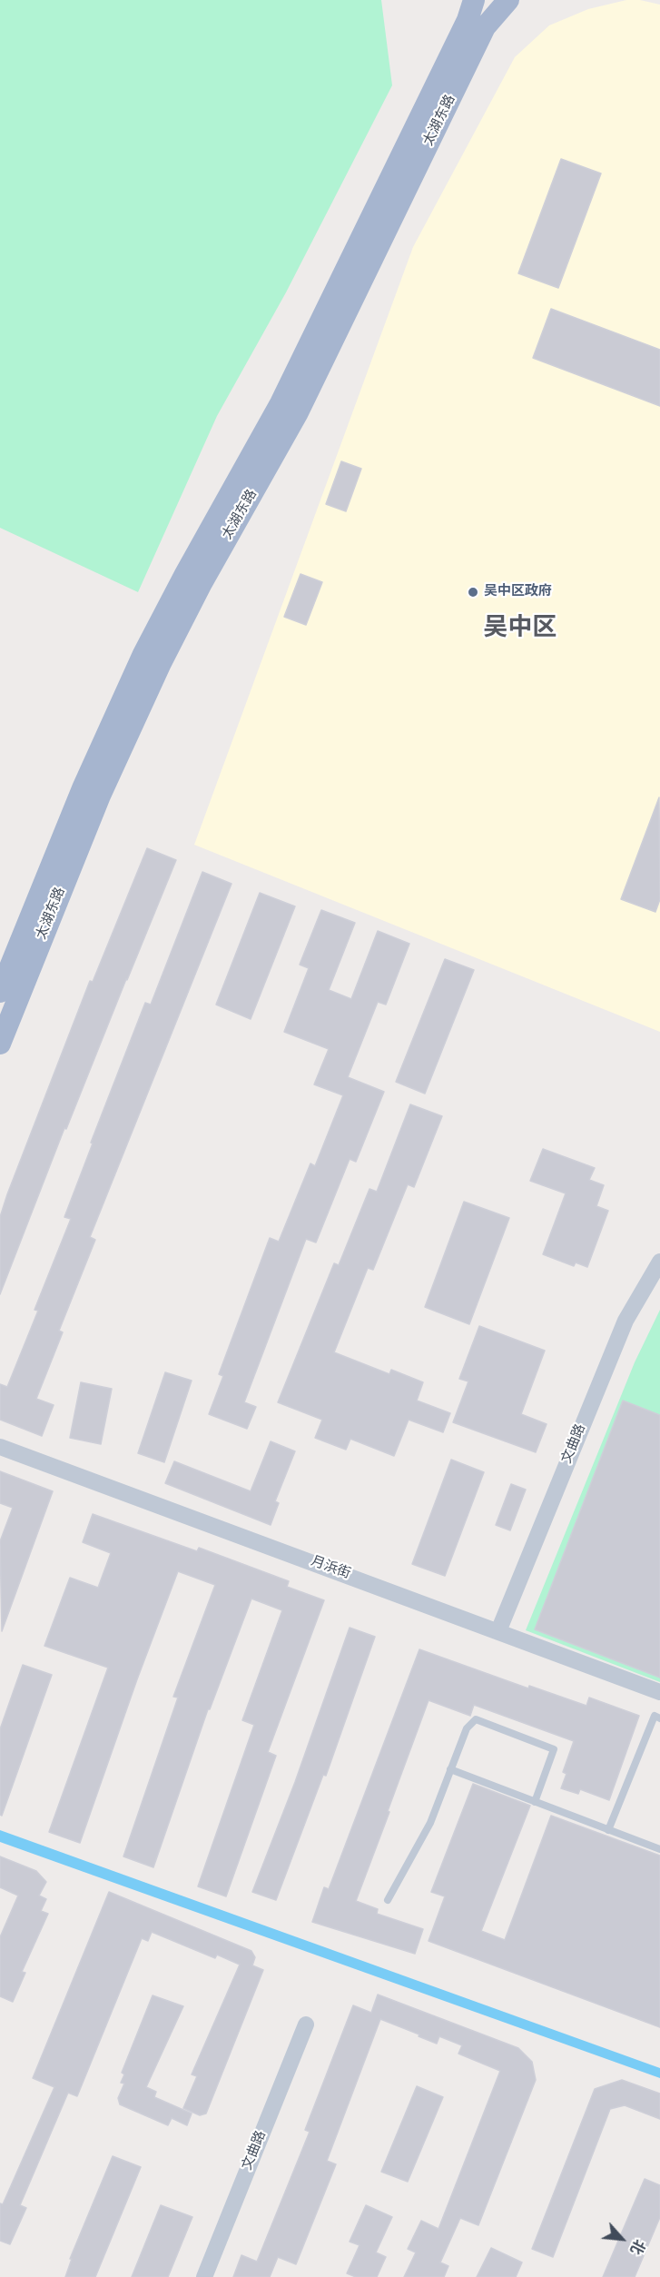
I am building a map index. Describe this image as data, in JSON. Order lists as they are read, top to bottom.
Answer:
{
  "streets": {
    "main road": ["太湖东路"],
    "street": ["文曲路", "月浜街"]
  },
  "crossings": [
    ["文曲路", "月浜街"]
  ],
  "districts": ["吴中区"],
  "places": ["吴中区政府"],
  "north": "bottom right"
}
